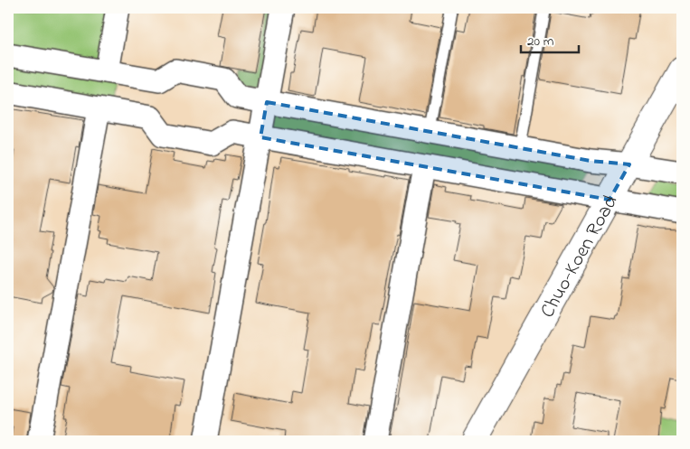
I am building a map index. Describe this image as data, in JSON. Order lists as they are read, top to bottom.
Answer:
{
  "streets": {
    "street": ["Chuo-Koen Road"]
  },
  "scale_bar": "20 m"
}
